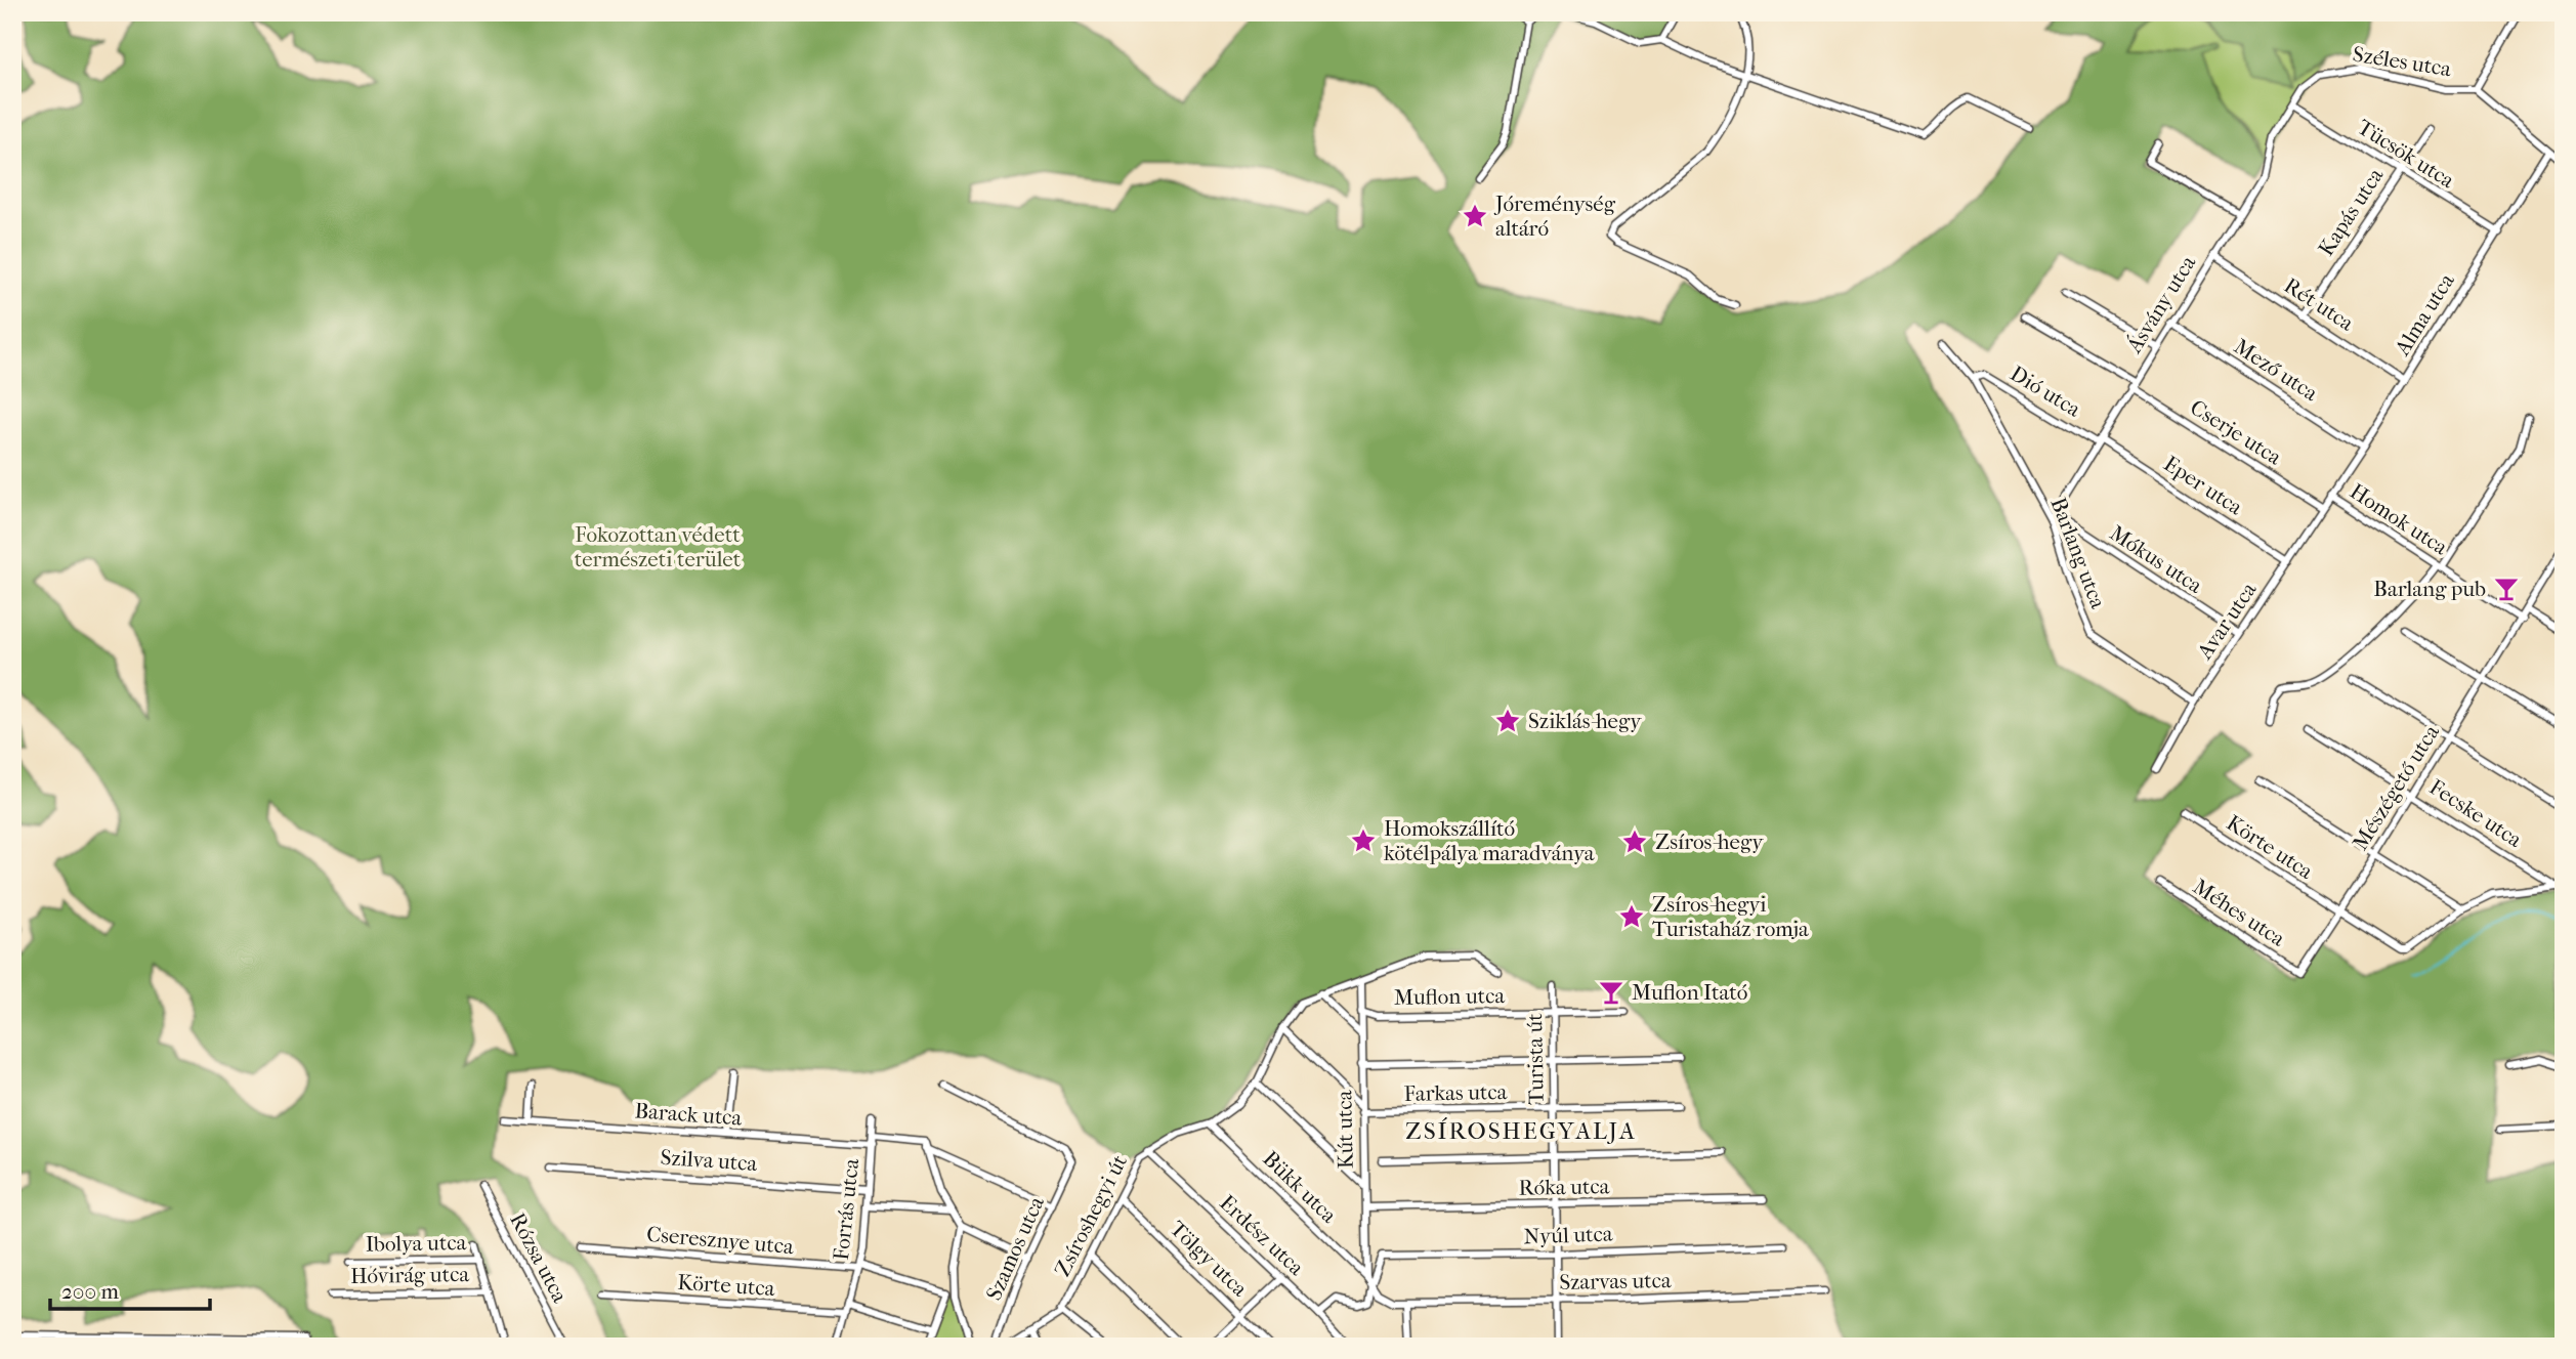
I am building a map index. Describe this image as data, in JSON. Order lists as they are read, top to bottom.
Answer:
{
  "streets": {
    "street": [
      "Széles utca",
      "Tücsök utca",
      "Kapás utca",
      "Ásvány utca",
      "Rét utca",
      "Alma utca",
      "Mező utca",
      "Dió utca",
      "Cserje utca",
      "Eper utca",
      "Homok utca",
      "Barlang utca",
      "Mókus utca",
      "Avar utca",
      "Mészégető utca",
      "Fecske utca",
      "Körte utca",
      "Méhes utca",
      "Muflon utca",
      "Turista út",
      "Farkas utca",
      "Barack utca",
      "Kút utca",
      "Szilva utca",
      "Bükk utca",
      "Róka utca",
      "Forrás utca",
      "Zsíroshegyi út",
      "Erdész utca",
      "Nyúl utca",
      "Cseresznye utca",
      "Ibolya utca",
      "Szamos utca",
      "Rózsa utca",
      "Tölgy utca",
      "Hóvirág utca",
      "Szarvas utca"
    ]
  },
  "crossings": [
    ["Széles utca", "Tücsök utca"],
    ["Széles utca", "Ásvány utca"],
    ["Tücsök utca", "Kapás utca"],
    ["Tücsök utca", "Ásvány utca"],
    ["Tücsök utca", "Alma utca"],
    ["Kapás utca", "Rét utca"],
    ["Ásvány utca", "Rét utca"],
    ["Ásvány utca", "Mező utca"],
    ["Ásvány utca", "Dió utca"],
    ["Ásvány utca", "Cserje utca"],
    ["Ásvány utca", "Eper utca"],
    ["Ásvány utca", "Barlang utca"],
    ["Ásvány utca", "Mókus utca"],
    ["Rét utca", "Alma utca"],
    ["Alma utca", "Mező utca"],
    ["Alma utca", "Homok utca"],
    ["Alma utca", "Avar utca"],
    ["Dió utca", "Eper utca"],
    ["Dió utca", "Barlang utca"],
    ["Cserje utca", "Avar utca"],
    ["Eper utca", "Avar utca"],
    ["Homok utca", "Avar utca"],
    ["Homok utca", "Mészégető utca"],
    ["Barlang utca", "Avar utca"],
    ["Mókus utca", "Avar utca"],
    ["Mészégető utca", "Fecske utca"],
    ["Mészégető utca", "Körte utca"],
    ["Mészégető utca", "Méhes utca"],
    ["Körte utca", "Forrás utca"],
    ["Muflon utca", "Turista út"],
    ["Muflon utca", "Kút utca"],
    ["Turista út", "Farkas utca"],
    ["Turista út", "Róka utca"],
    ["Turista út", "Nyúl utca"],
    ["Turista út", "Szarvas utca"],
    ["Farkas utca", "Kút utca"],
    ["Barack utca", "Forrás utca"],
    ["Barack utca", "Szamos utca"],
    ["Kút utca", "Bükk utca"],
    ["Kút utca", "Róka utca"],
    ["Kút utca", "Zsíroshegyi út"],
    ["Szilva utca", "Forrás utca"],
    ["Bükk utca", "Zsíroshegyi út"],
    ["Bükk utca", "Nyúl utca"],
    ["Forrás utca", "Cseresznye utca"],
    ["Zsíroshegyi út", "Erdész utca"],
    ["Zsíroshegyi út", "Tölgy utca"]
  ],
  "districts": ["ZSÍROSHEGYALJA"],
  "parks": ["Fokozottan védett természeti terület"],
  "places": {
    "place": [
      "Jóreménység altáró",
      "Sziklás-hegy",
      "Homokszállító kötélpálya maradványa",
      "Zsíros-hegy",
      "Zsíros-hegyi Turistaház romja"
    ],
    "bar": ["Barlang pub", "Muflon Itató"]
  },
  "scale_bar": "200 m"
}
